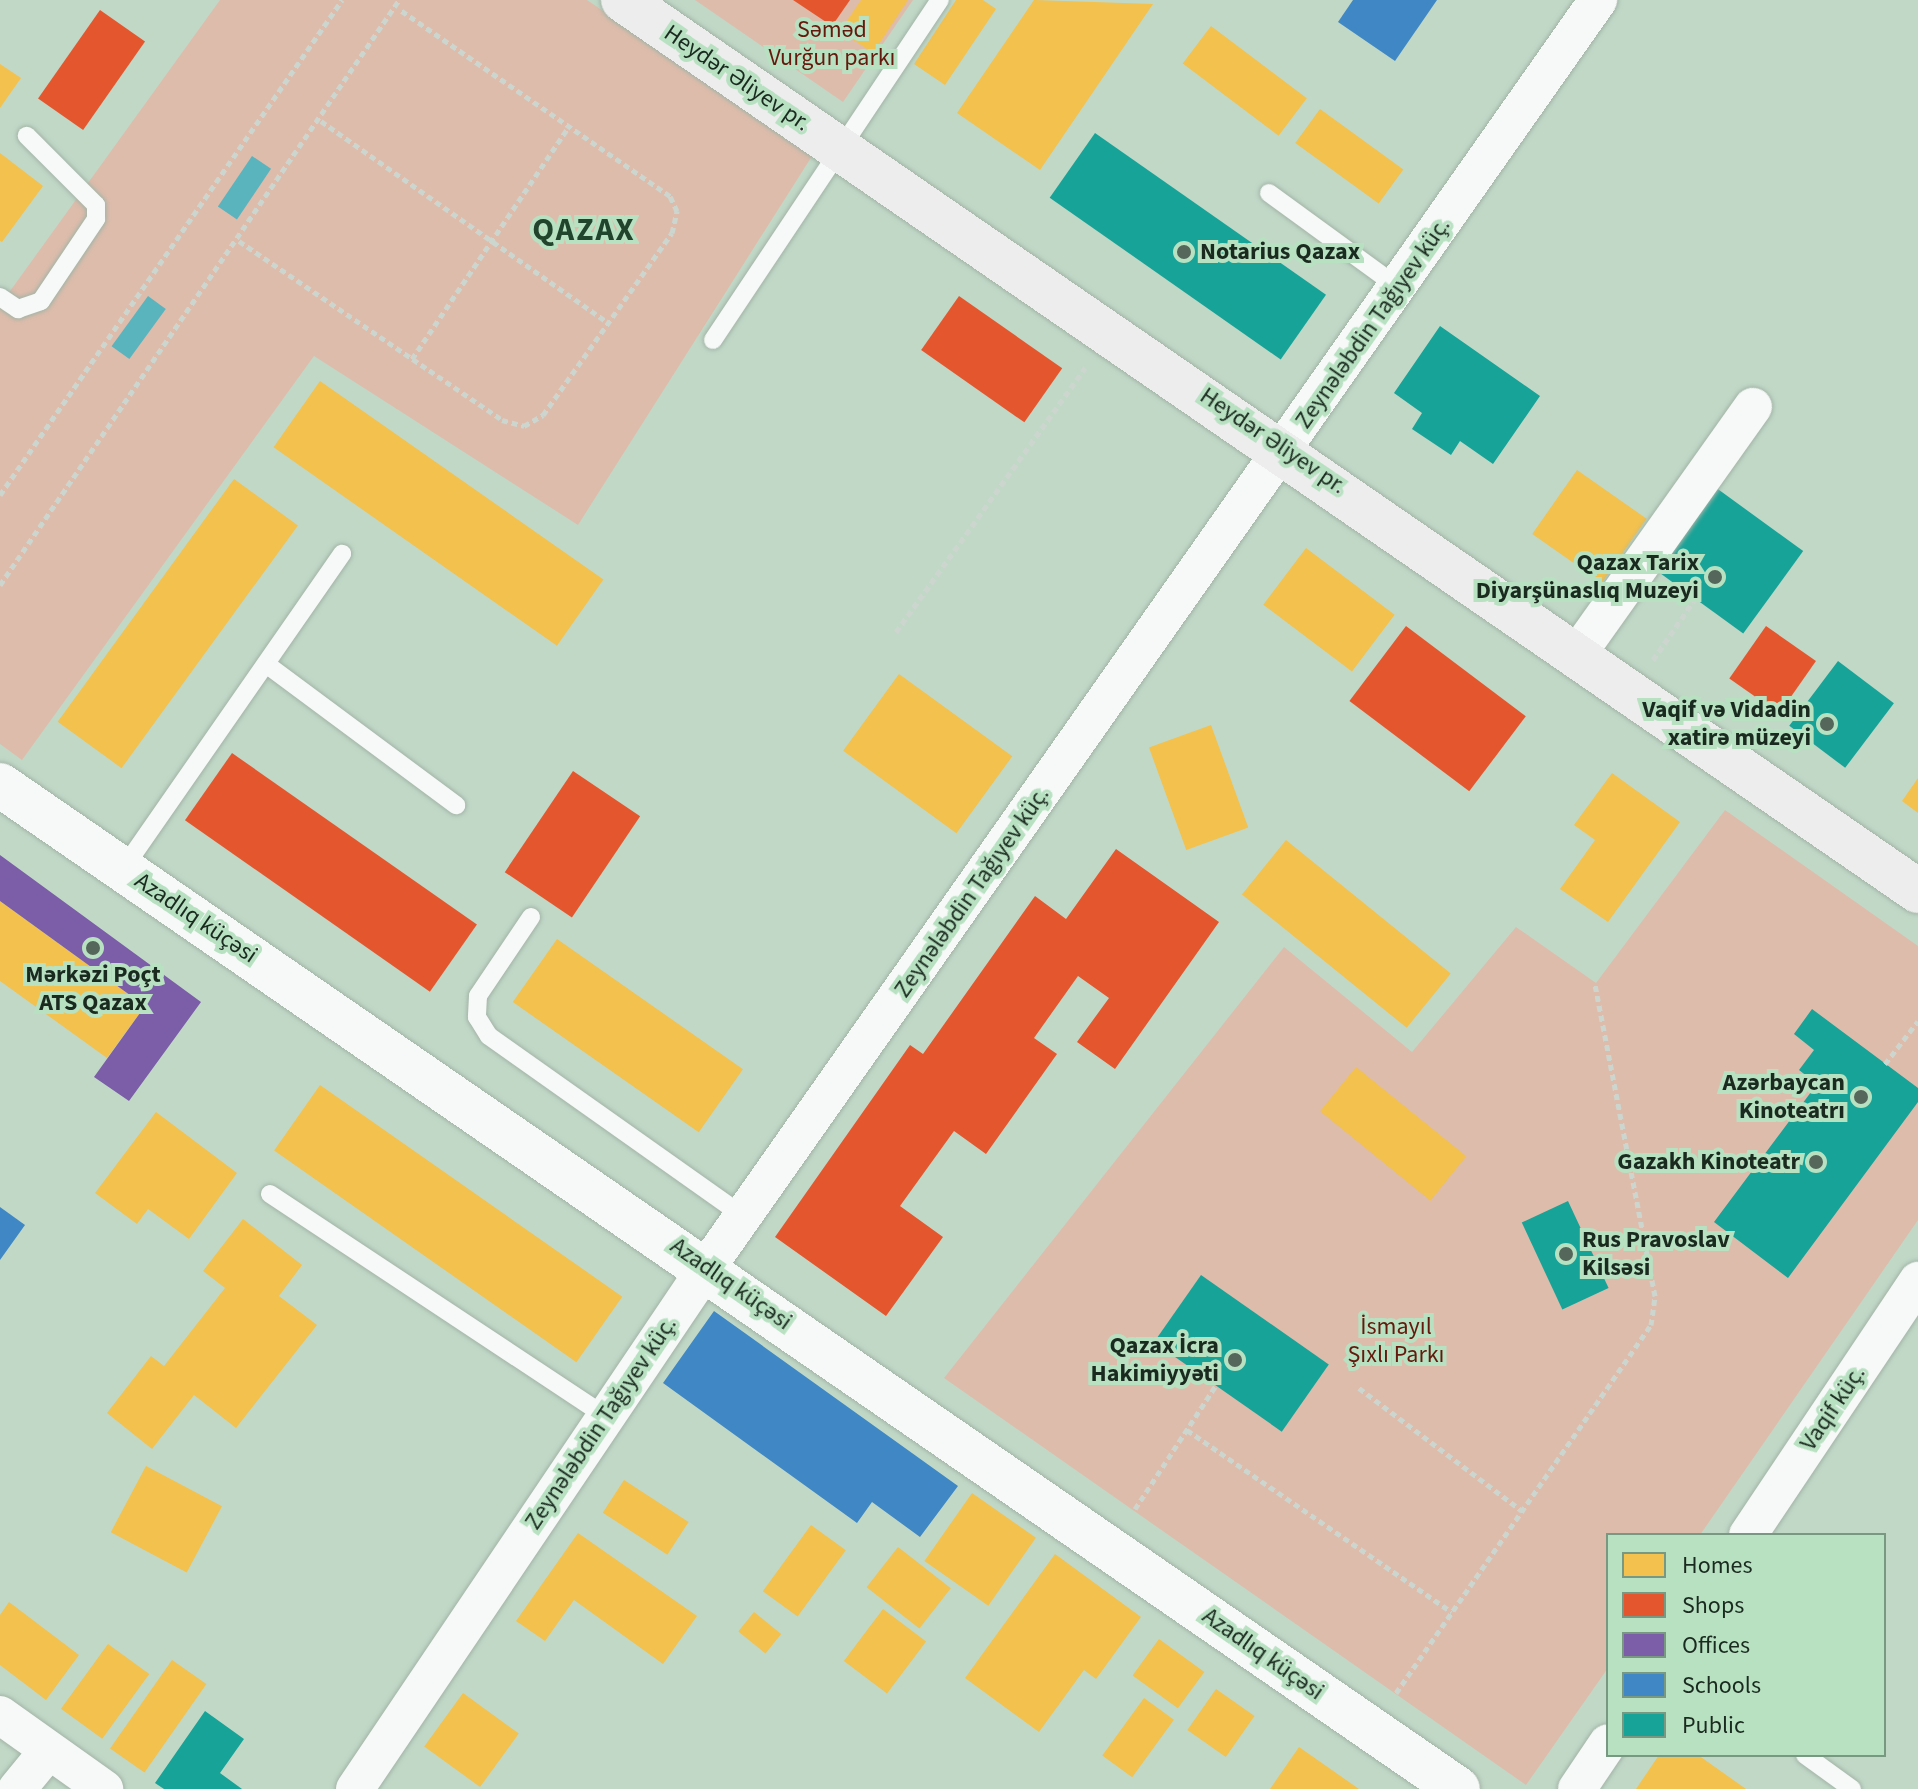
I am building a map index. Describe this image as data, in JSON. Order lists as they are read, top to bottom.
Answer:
{
  "streets": {
    "main road": ["Heydər Əliyev pr."],
    "street": ["Zeynələbdin Tağıyev küç.", "Azadlıq küçəsi", "Vaqif küç."]
  },
  "crossings": [
    ["Heydər Əliyev pr.", "Zeynələbdin Tağıyev küç."],
    ["Zeynələbdin Tağıyev küç.", "Azadlıq küçəsi"]
  ],
  "districts": ["QAZAX"],
  "parks": ["Səməd Vurğun parkı", "İsmayıl Şıxlı Parkı"],
  "places": [
    "Notarius Qazax",
    "Qazax Tarix Diyarşünaslıq Muzeyi",
    "Vaqif və Vidadin xatirə müzeyi",
    "Mərkəzi Poçt ATS Qazax",
    "Azərbaycan Kinoteatrı",
    "Gazakh Kinoteatr",
    "Rus Pravoslav Kilsəsi",
    "Qazax İcra Hakimiyyəti"
  ],
  "legend": [
    "Homes",
    "Shops",
    "Offices",
    "Schools",
    "Public"
  ]
}
